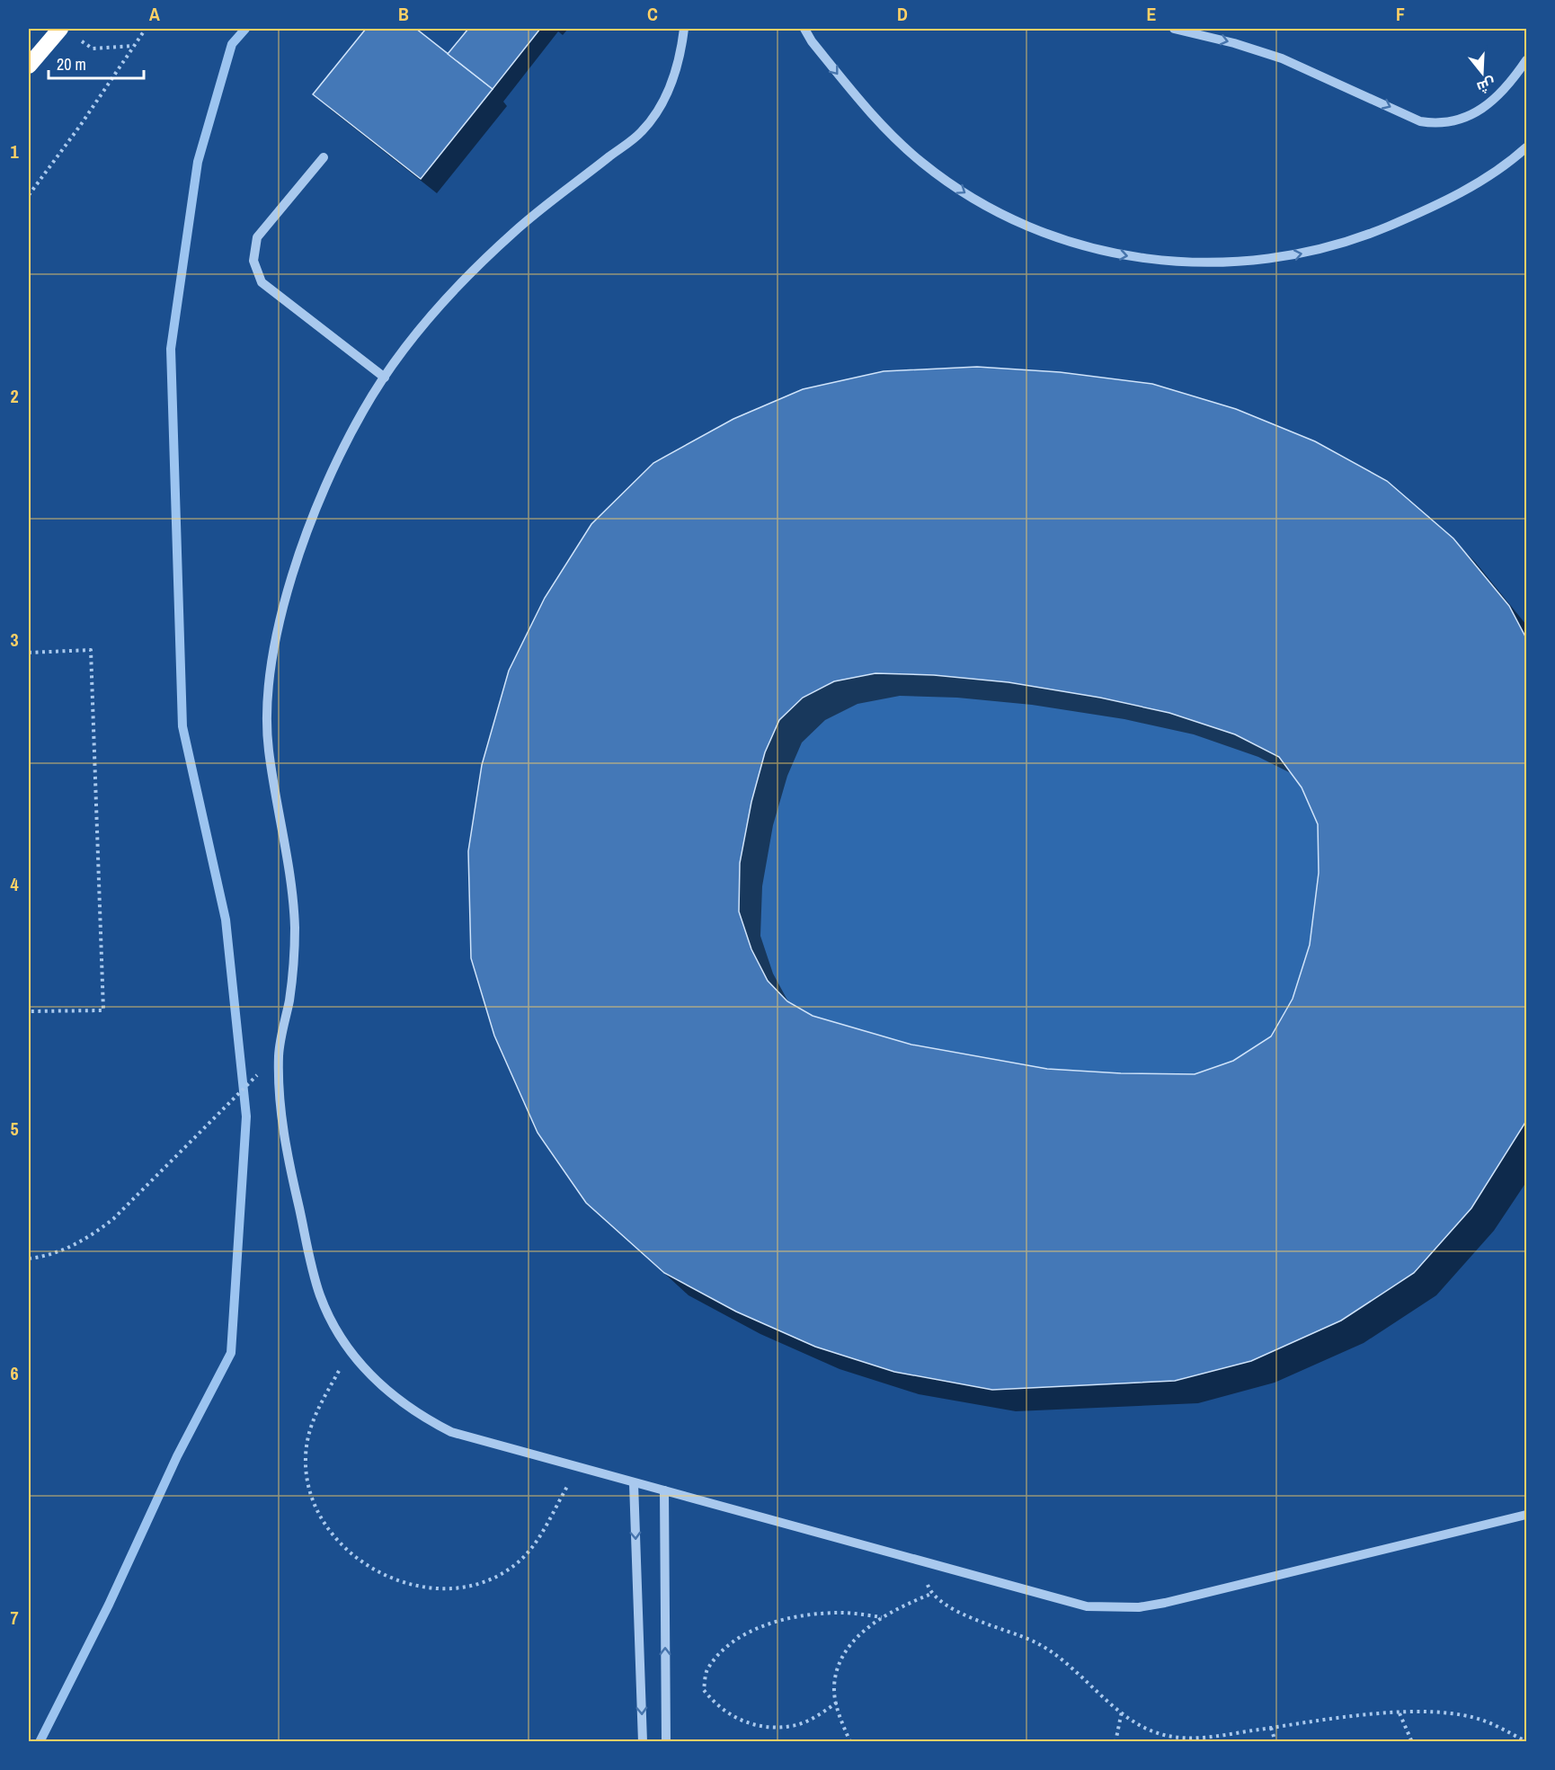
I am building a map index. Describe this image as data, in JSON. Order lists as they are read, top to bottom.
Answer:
{
  "scale_bar": "20 m",
  "north": "bottom",
  "grid": {
    "columns": [
      "A",
      "B",
      "C",
      "D",
      "E",
      "F"
    ],
    "rows": [
      "1",
      "2",
      "3",
      "4",
      "5",
      "6",
      "7"
    ]
  }
}
